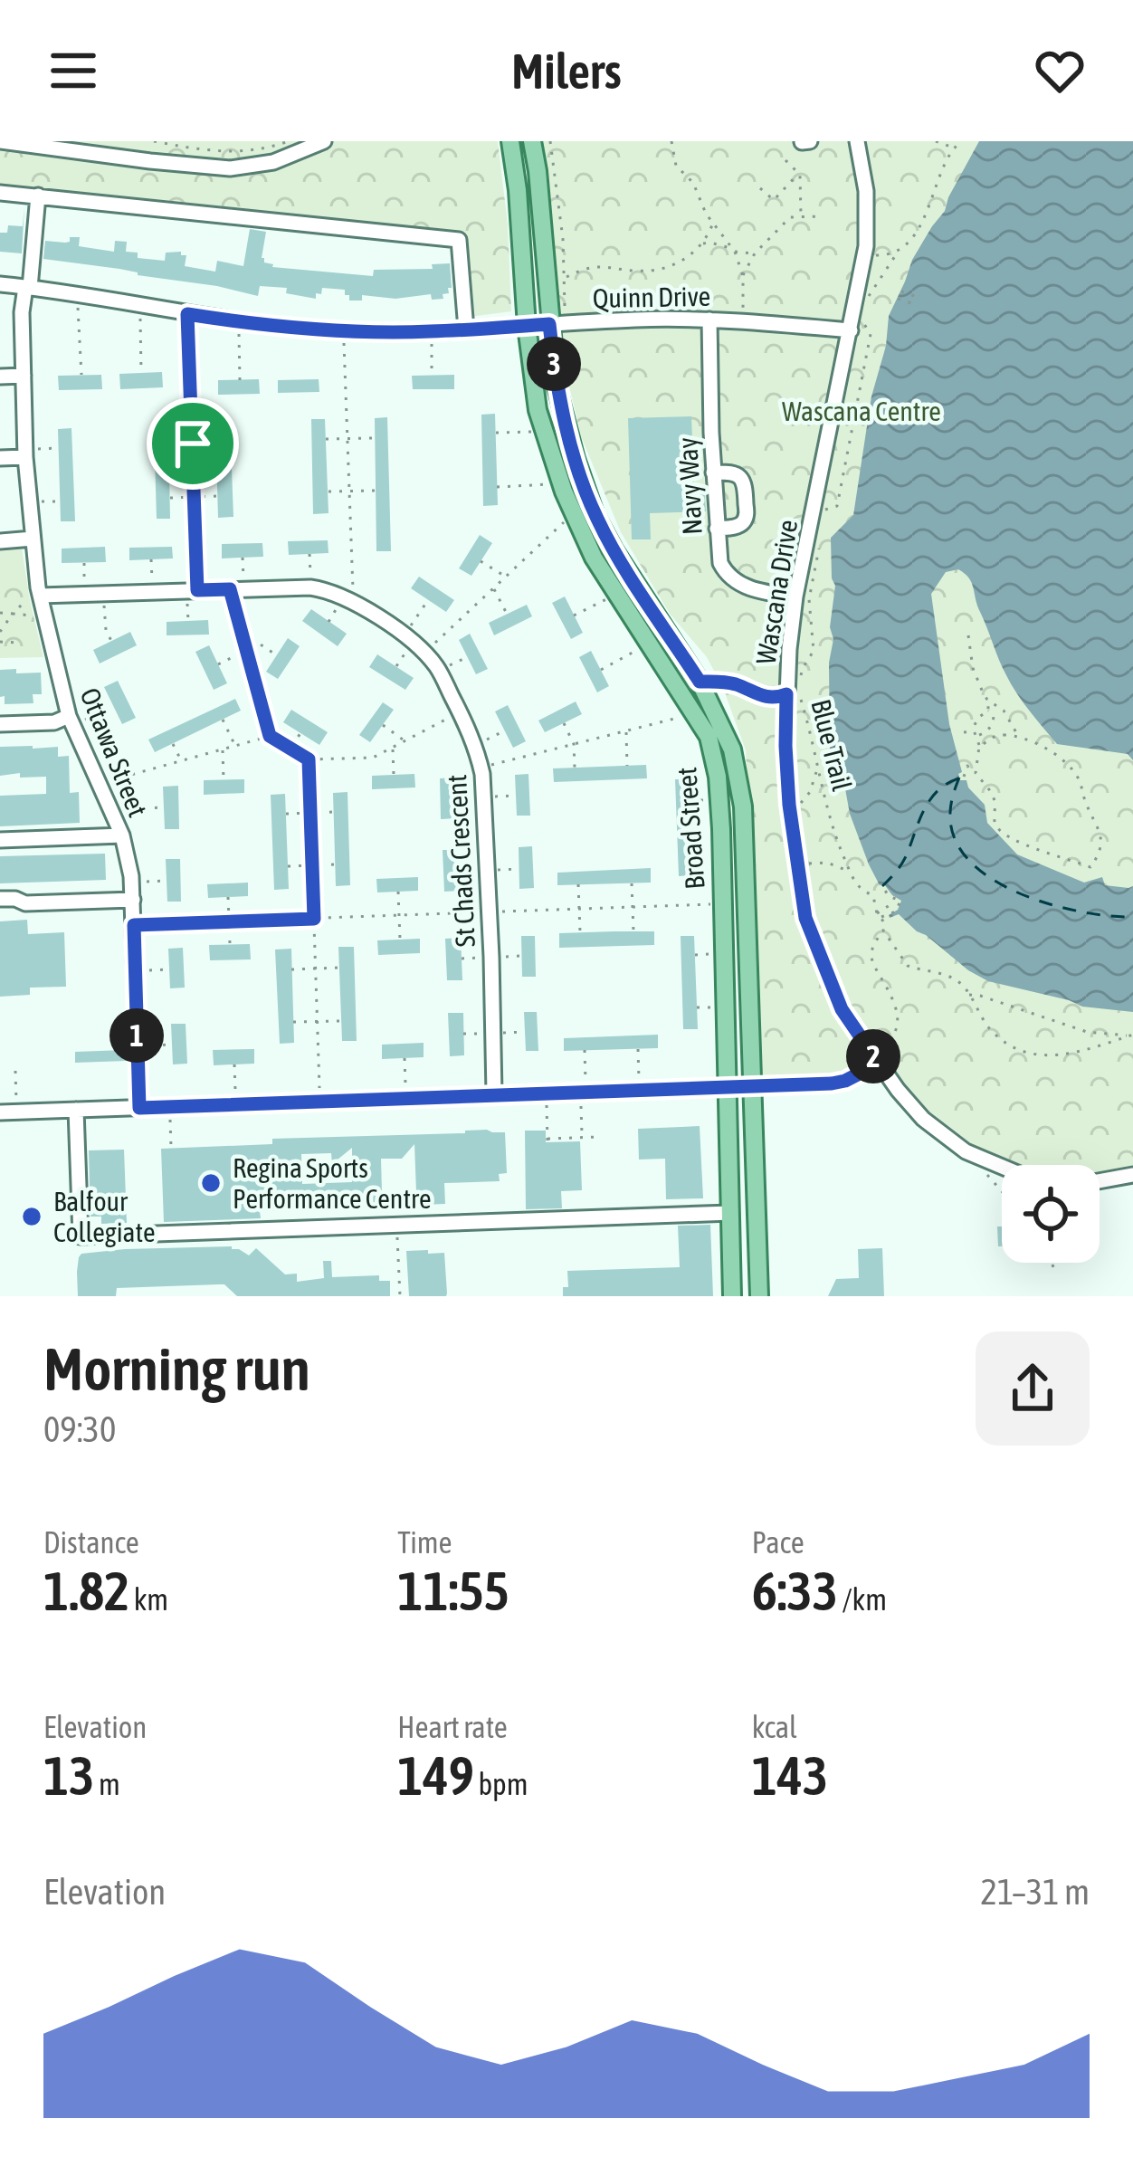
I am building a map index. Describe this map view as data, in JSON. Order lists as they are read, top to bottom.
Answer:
{
  "streets": {
    "main road": ["Broad Street"],
    "street": [
      "Quinn Drive",
      "Navy Way",
      "Wascana Drive",
      "Ottawa Street",
      "St Chads Crescent"
    ],
    "path": ["Blue Trail"]
  },
  "crossings": [
    ["Quinn Drive", "Navy Way"],
    ["Quinn Drive", "Wascana Drive"],
    ["Quinn Drive", "Ottawa Street"],
    ["Quinn Drive", "Broad Street"],
    ["Navy Way", "Wascana Drive"],
    ["Wascana Drive", "Blue Trail"],
    ["Ottawa Street", "St Chads Crescent"]
  ],
  "parks": ["Wascana Centre"],
  "places": ["Regina Sports Performance Centre", "Balfour Collegiate"],
  "page": {
    "header": "Milers",
    "pins": ["3", "1", "2"],
    "heading": ["Morning run", "09:30"],
    "stats": [
      ["Distance", "1.82 km"],
      ["Time", "11:55"],
      ["Pace", "6:33 /km"],
      ["Elevation", "13 m"],
      ["Heart rate", "149 bpm"],
      ["kcal", "143"]
    ],
    "chart": ["Elevation", "21–31 m"]
  }
}
